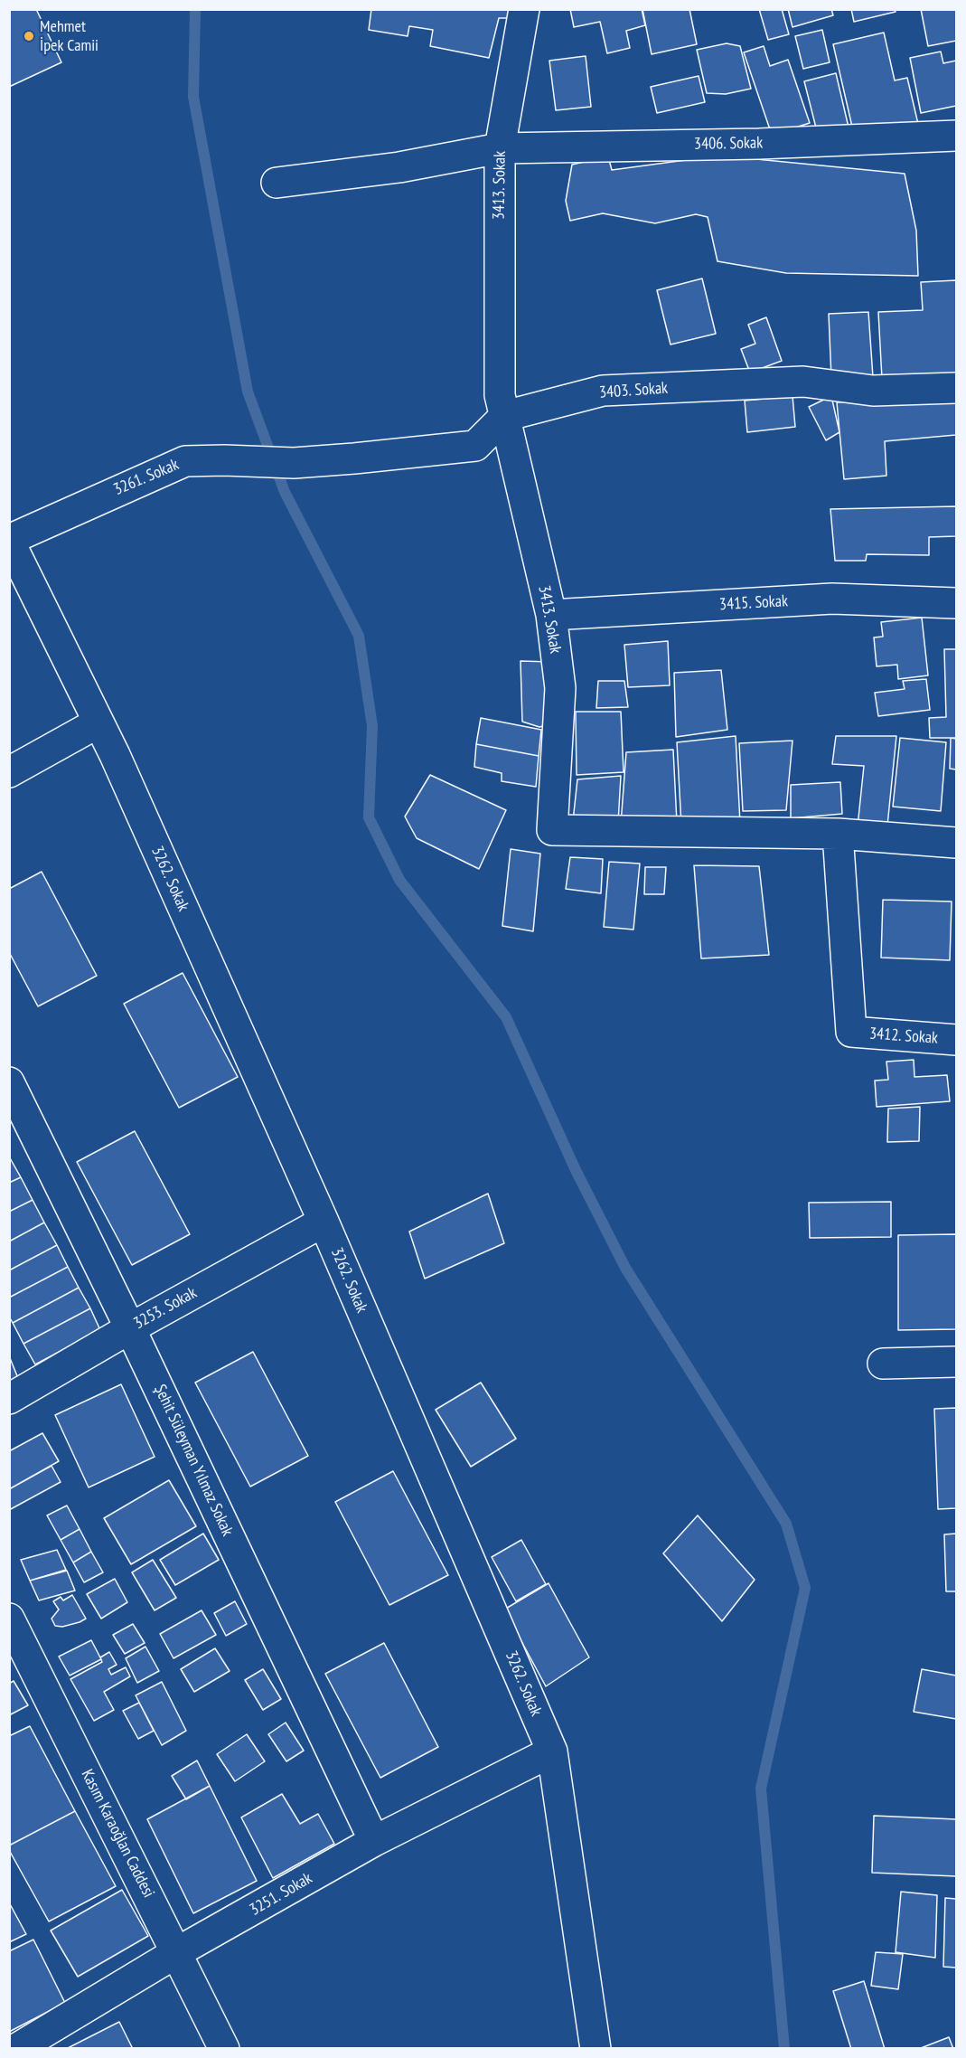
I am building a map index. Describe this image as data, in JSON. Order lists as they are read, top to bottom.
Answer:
{
  "streets": {
    "street": [
      "3406. Sokak",
      "3413. Sokak",
      "3403. Sokak",
      "3261. Sokak",
      "3415. Sokak",
      "3262. Sokak",
      "3412. Sokak",
      "3253. Sokak",
      "Şehit Süleyman Yılmaz Sokak",
      "Kasım Karaoğlan Caddesi",
      "3251. Sokak"
    ]
  },
  "crossings": [
    ["3406. Sokak", "3413. Sokak"],
    ["3413. Sokak", "3403. Sokak"],
    ["3413. Sokak", "3261. Sokak"],
    ["3413. Sokak", "3415. Sokak"],
    ["3413. Sokak", "3412. Sokak"],
    ["3403. Sokak", "3261. Sokak"],
    ["3261. Sokak", "3262. Sokak"],
    ["3262. Sokak", "3253. Sokak"],
    ["3262. Sokak", "3251. Sokak"],
    ["3253. Sokak", "Şehit Süleyman Yılmaz Sokak"],
    ["Şehit Süleyman Yılmaz Sokak", "3251. Sokak"],
    ["Kasım Karaoğlan Caddesi", "3251. Sokak"]
  ],
  "places": ["Mehmet İpek Camii"]
}
